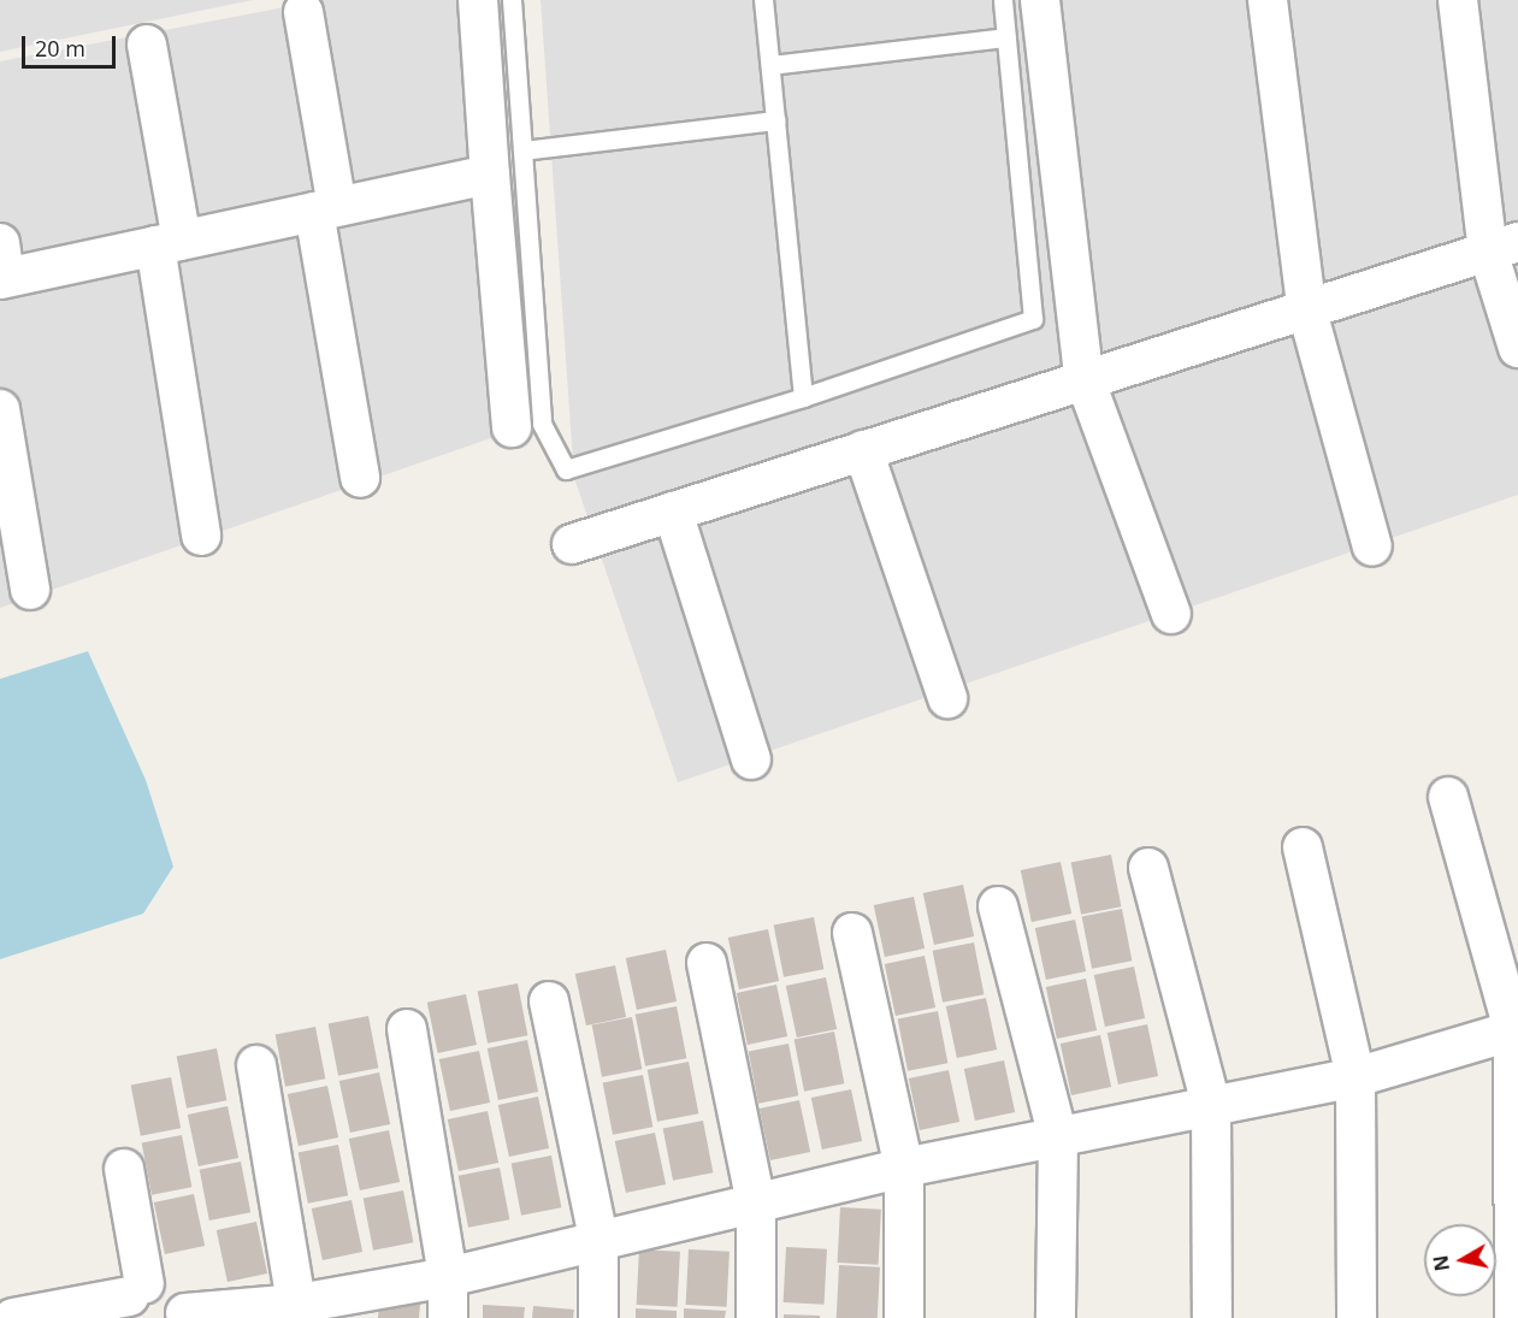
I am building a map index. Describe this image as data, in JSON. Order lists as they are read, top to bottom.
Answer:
{
  "scale_bar": "20 m",
  "north": "left"
}
